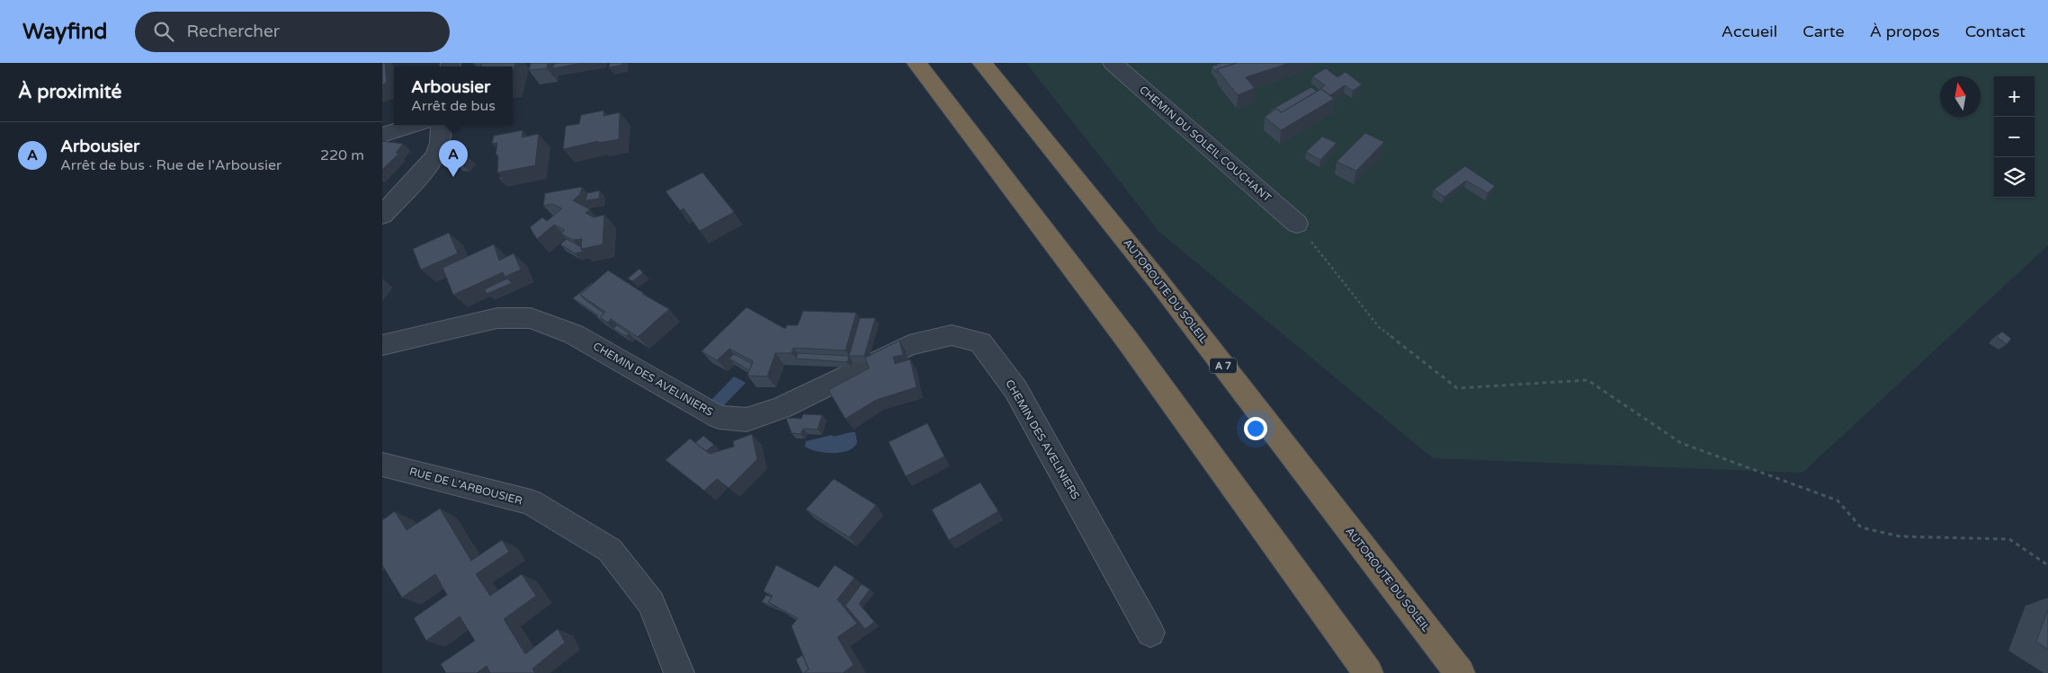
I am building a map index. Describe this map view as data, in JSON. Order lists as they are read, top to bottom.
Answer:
{
  "streets": {
    "highway": ["AUTOROUTE DU SOLEIL", "A 7"],
    "street": ["CHEMIN DU SOLEIL COUCHANT", "CHEMIN DES AVELINIERS", "RUE DE L'ARBOUSIER"]
  },
  "north": "top",
  "page": {
    "header": "Wayfind",
    "search": "Rechercher",
    "nav": [
      "Accueil",
      "Carte",
      "À propos",
      "Contact"
    ],
    "heading": "À proximité",
    "popup": ["Arbousier", "Arrêt de bus"],
    "map_buttons": ["+", "−"],
    "list": [
      {
        "mark": "A",
        "name": "Arbousier",
        "note": "Arrêt de bus · Rue de l'Arbousier",
        "value": "220 m"
      }
    ],
    "pins": "A"
  }
}
